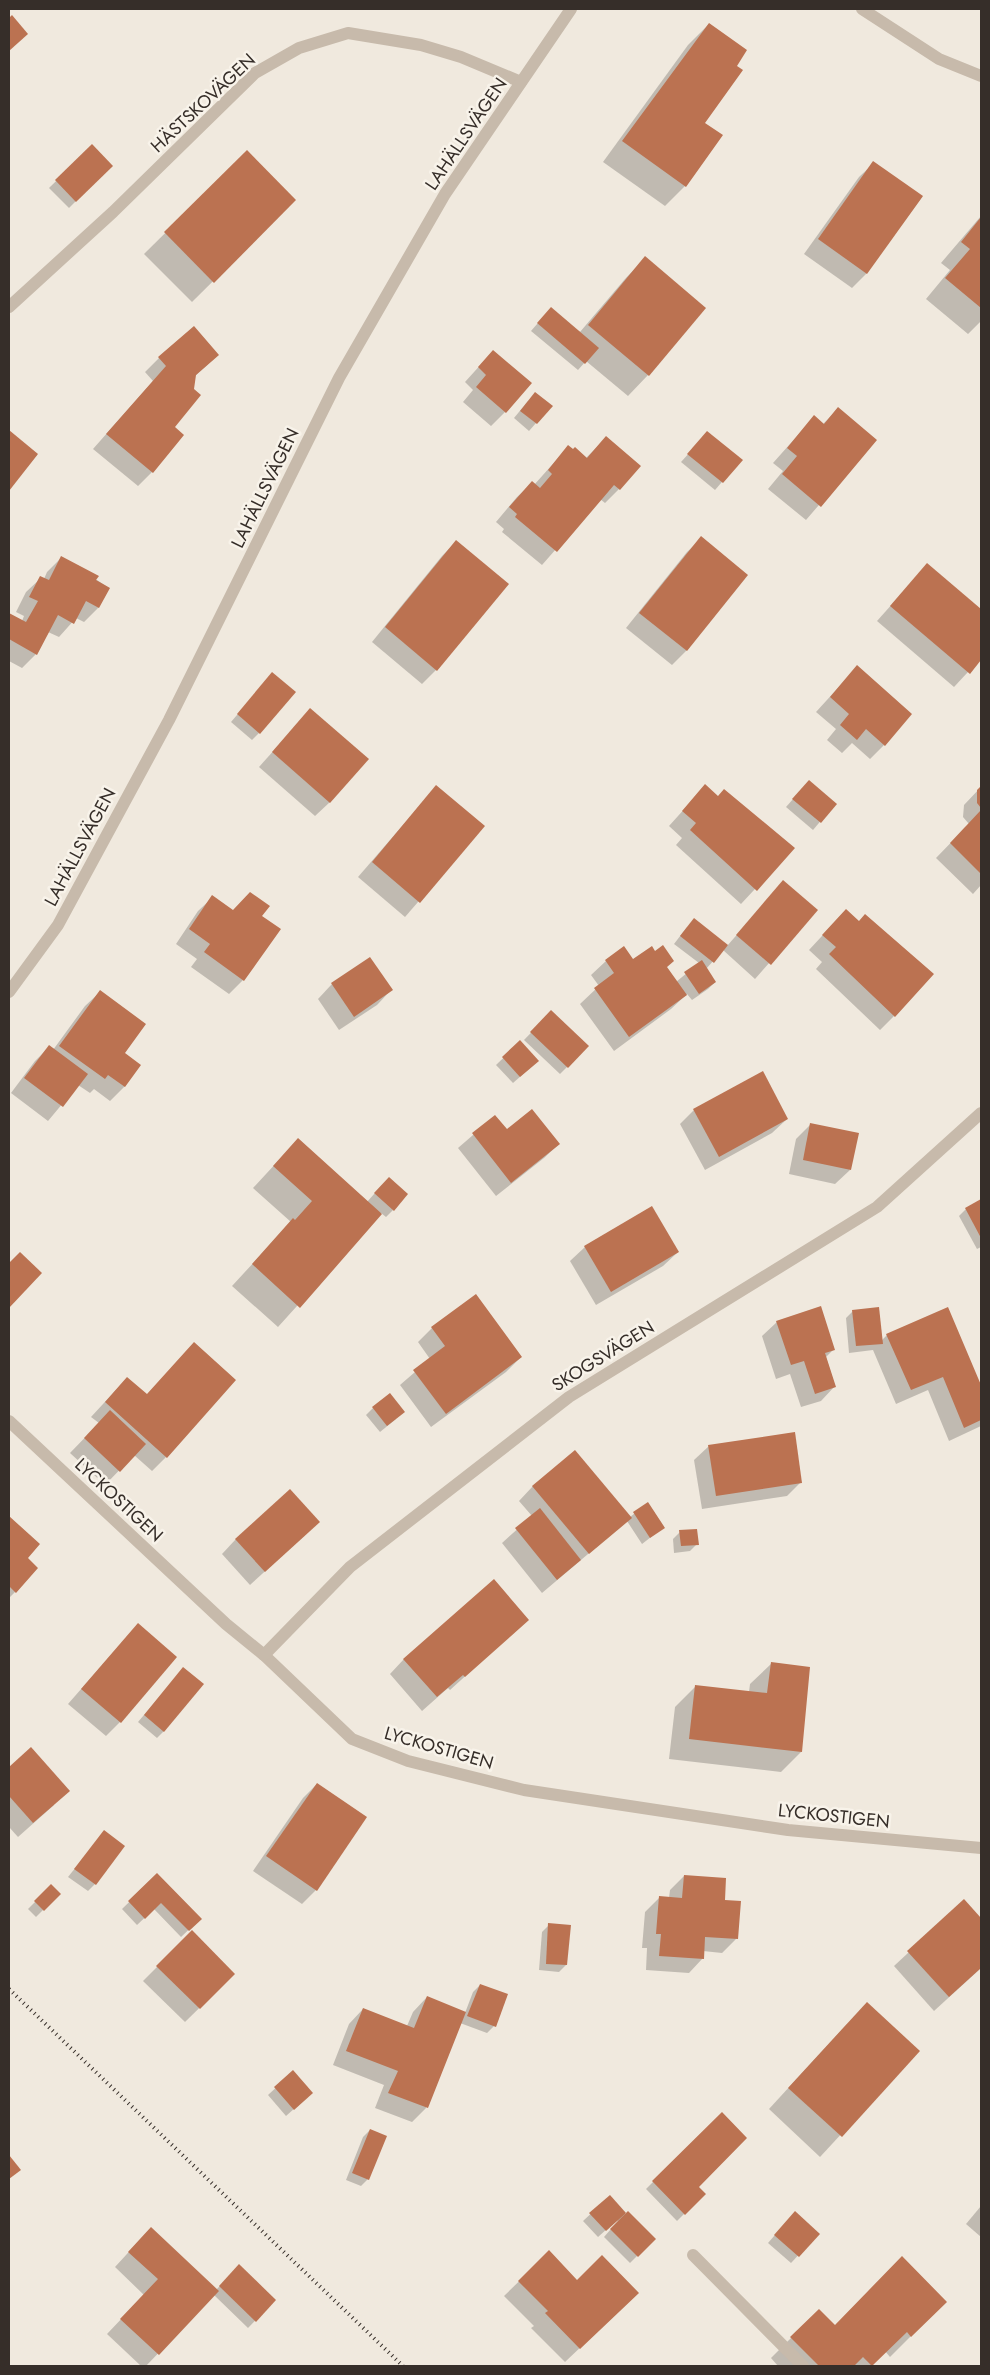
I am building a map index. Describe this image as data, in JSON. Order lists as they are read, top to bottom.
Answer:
{
  "streets": {
    "street": [
      "HÄSTSKOVÄGEN",
      "LAHÄLLSVÄGEN",
      "SKOGSVÄGEN",
      "LYCKOSTIGEN"
    ]
  },
  "crossings": [
    ["HÄSTSKOVÄGEN", "LAHÄLLSVÄGEN"],
    ["SKOGSVÄGEN", "LYCKOSTIGEN"]
  ]
}
